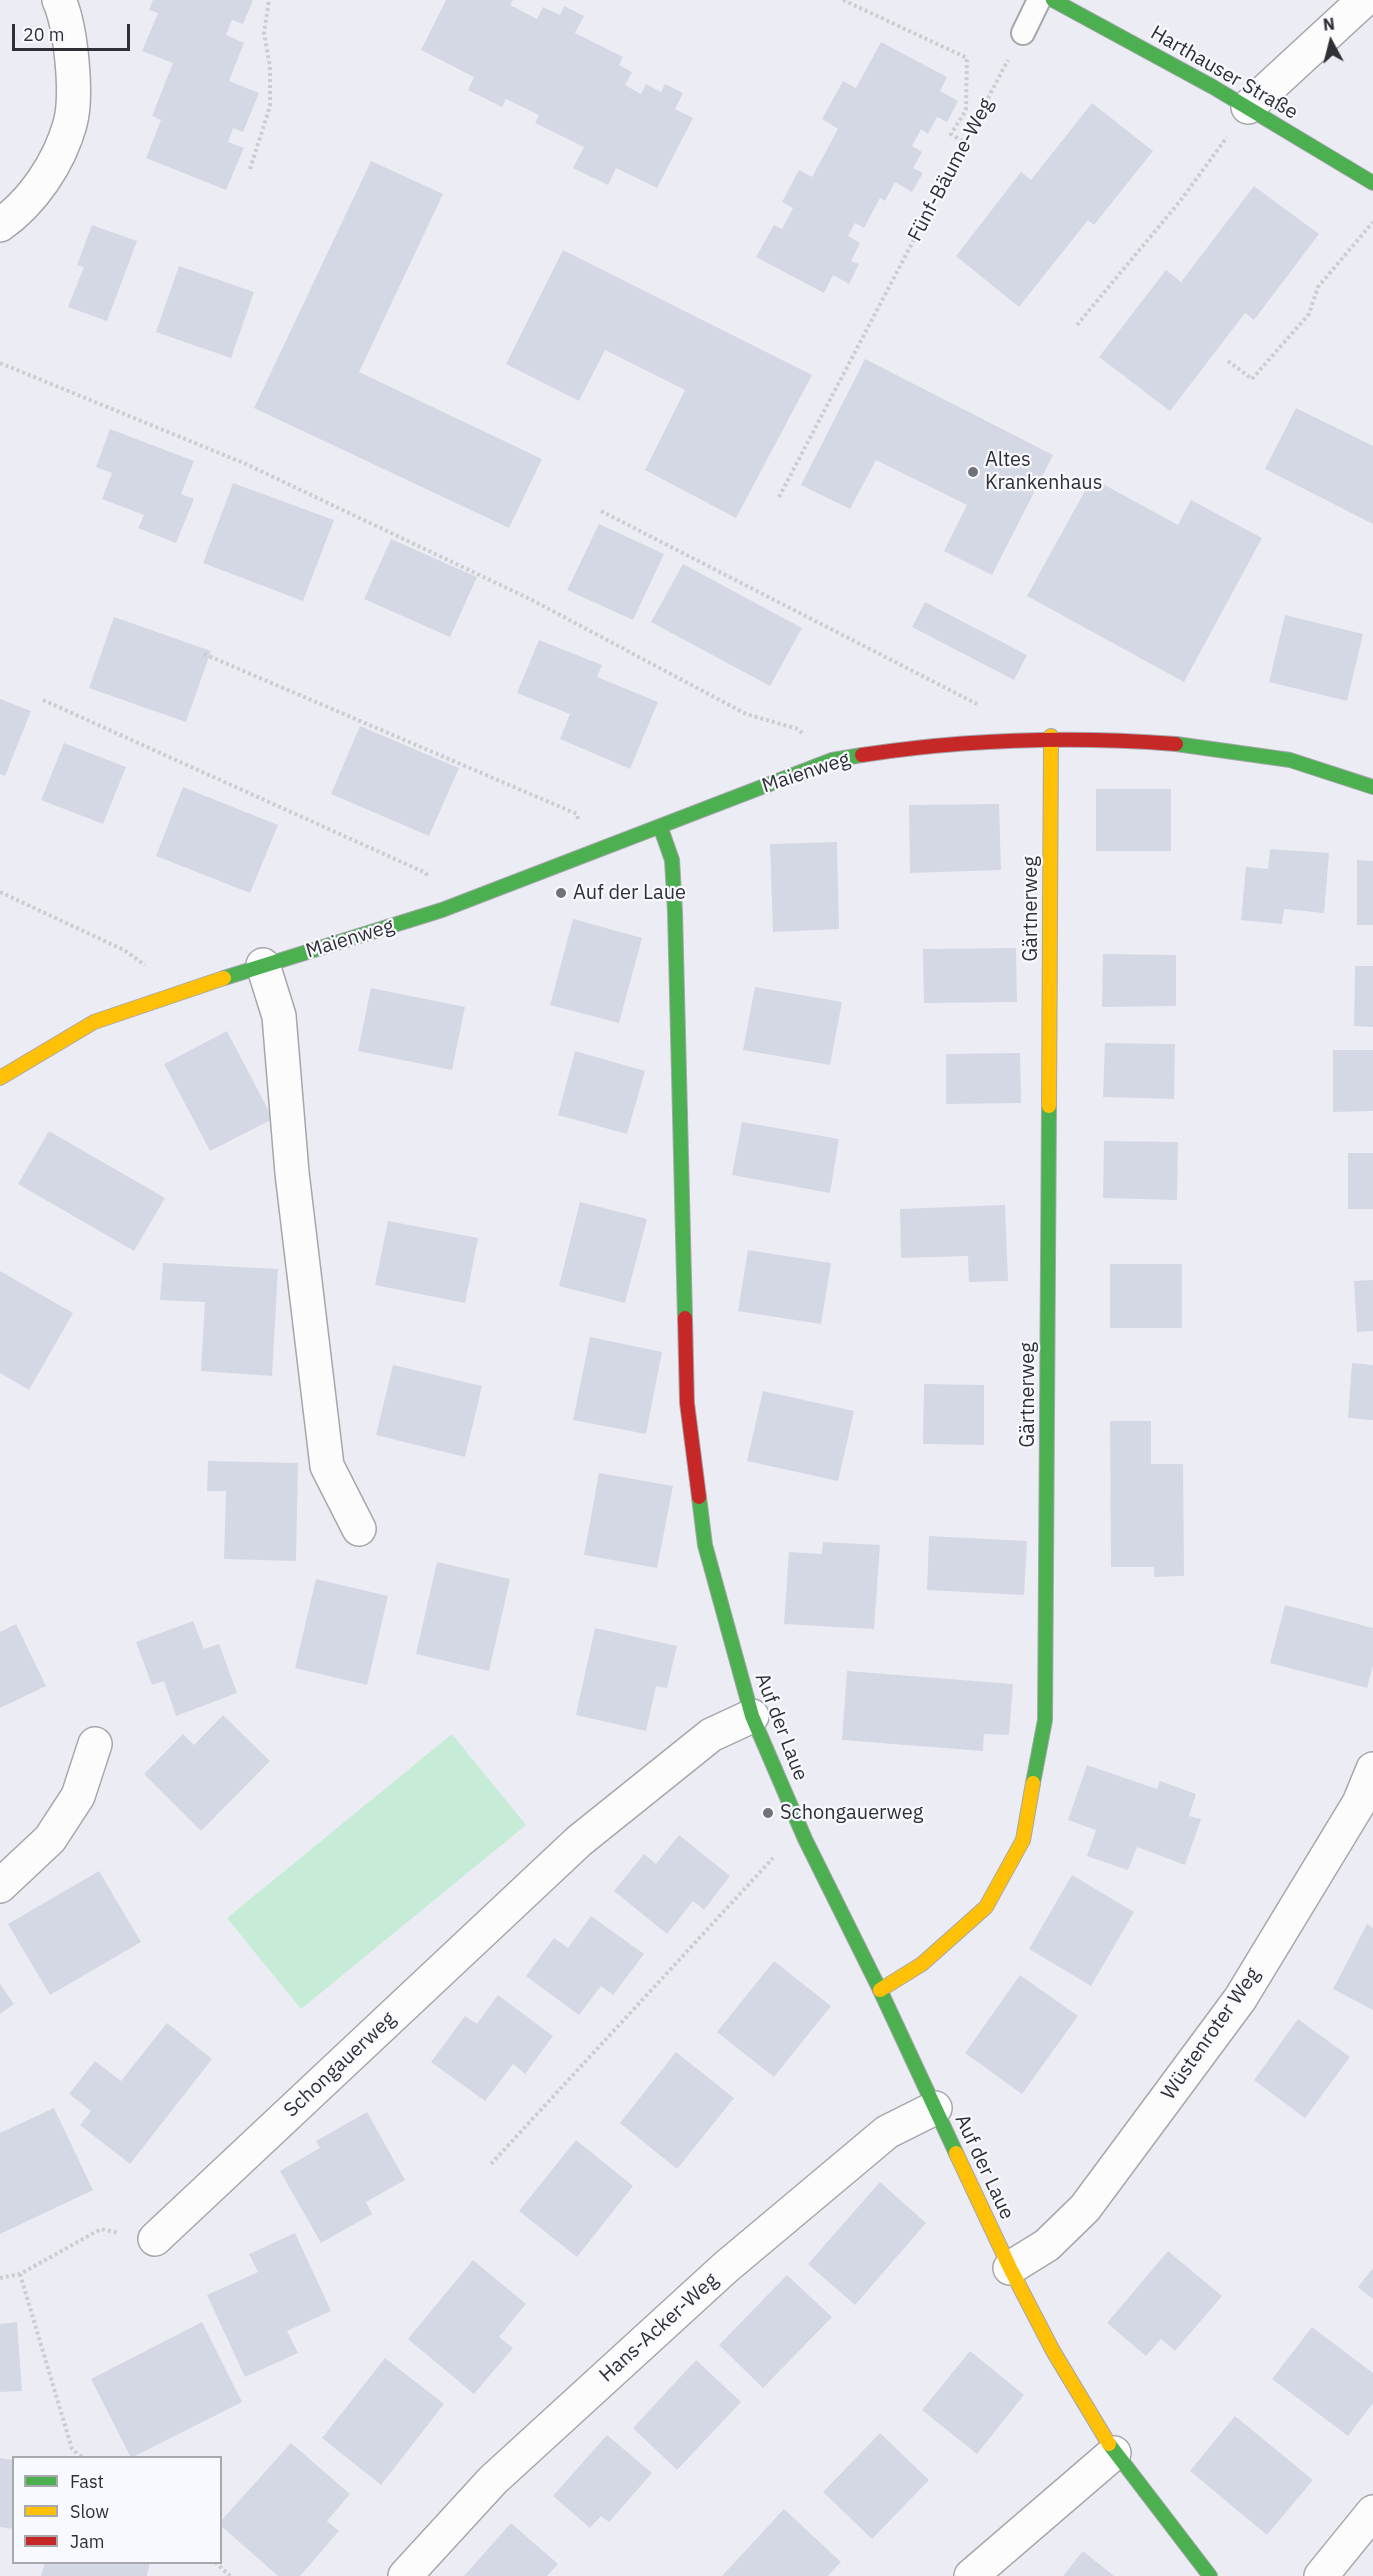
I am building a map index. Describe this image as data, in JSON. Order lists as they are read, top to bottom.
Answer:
{
  "streets": {
    "street": [
      "Harthauser Straße",
      "Maienweg",
      "Gärtnerweg",
      "Auf der Laue",
      "Wüstenroter Weg",
      "Schongauerweg",
      "Hans-Acker-Weg"
    ],
    "path": ["Fünf-Bäume-Weg"]
  },
  "crossings": [
    ["Maienweg", "Gärtnerweg"],
    ["Maienweg", "Auf der Laue"],
    ["Gärtnerweg", "Auf der Laue"],
    ["Auf der Laue", "Wüstenroter Weg"],
    ["Auf der Laue", "Schongauerweg"],
    ["Auf der Laue", "Hans-Acker-Weg"]
  ],
  "places": ["Altes Krankenhaus", "Auf der Laue", "Schongauerweg"],
  "legend": ["Fast", "Slow", "Jam"],
  "scale_bar": "20 m",
  "north": "top"
}
